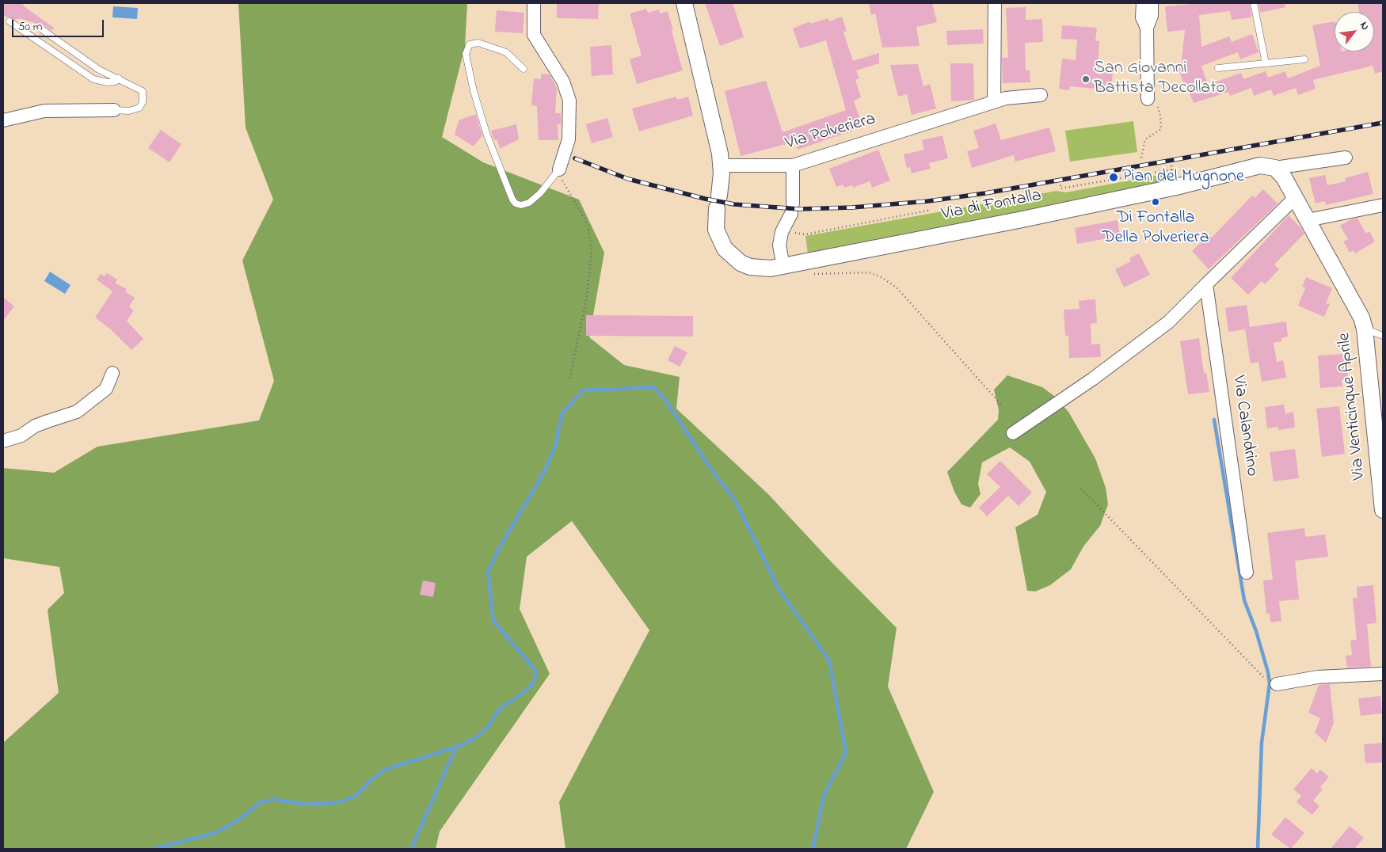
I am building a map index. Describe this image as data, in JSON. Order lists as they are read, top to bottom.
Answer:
{
  "streets": {
    "street": [
      "Via Polveriera",
      "Via di Fontalla",
      "Via Venticinque Aprile",
      "Via Calandrino"
    ]
  },
  "crossings": [
    ["Via Polveriera", "Via di Fontalla"]
  ],
  "places": ["San Giovanni Battista Decollato", "Pian del Mugnone", "Di Fontalla Della Polveriera"],
  "scale_bar": "50 m",
  "north": "top right"
}
